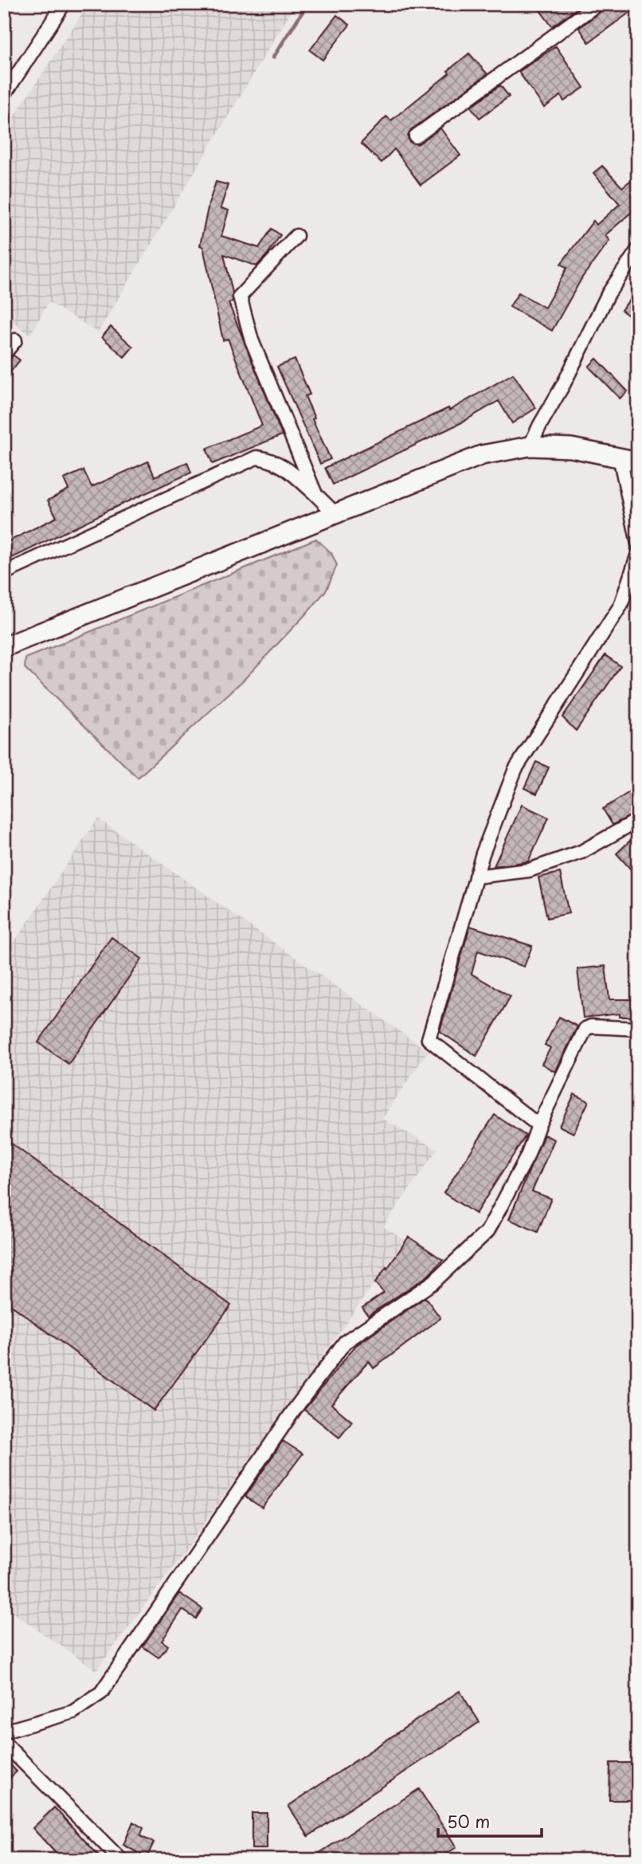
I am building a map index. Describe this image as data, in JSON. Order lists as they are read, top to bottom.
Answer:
{
  "scale_bar": "50 m"
}
